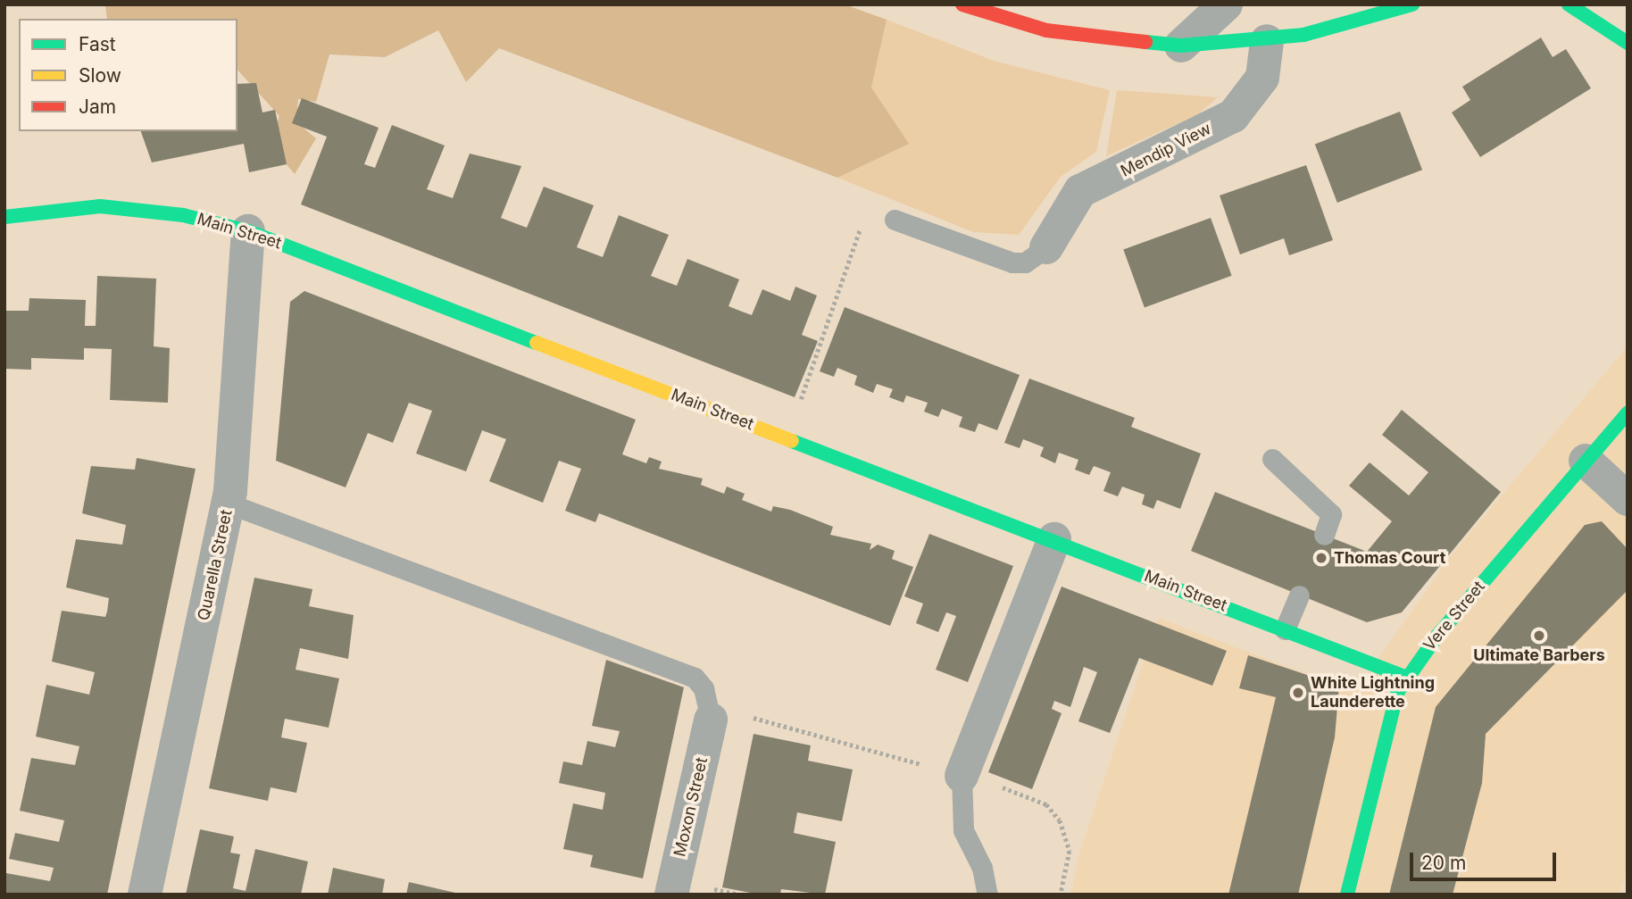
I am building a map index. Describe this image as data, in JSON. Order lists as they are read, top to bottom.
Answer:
{
  "streets": {
    "street": [
      "Mendip View",
      "Main Street",
      "Quarella Street",
      "Vere Street",
      "Moxon Street"
    ]
  },
  "crossings": [
    ["Main Street", "Quarella Street"],
    ["Main Street", "Vere Street"]
  ],
  "places": ["Thomas Court", "Ultimate Barbers", "White Lightning Launderette"],
  "legend": ["Fast", "Slow", "Jam"],
  "scale_bar": "20 m"
}
